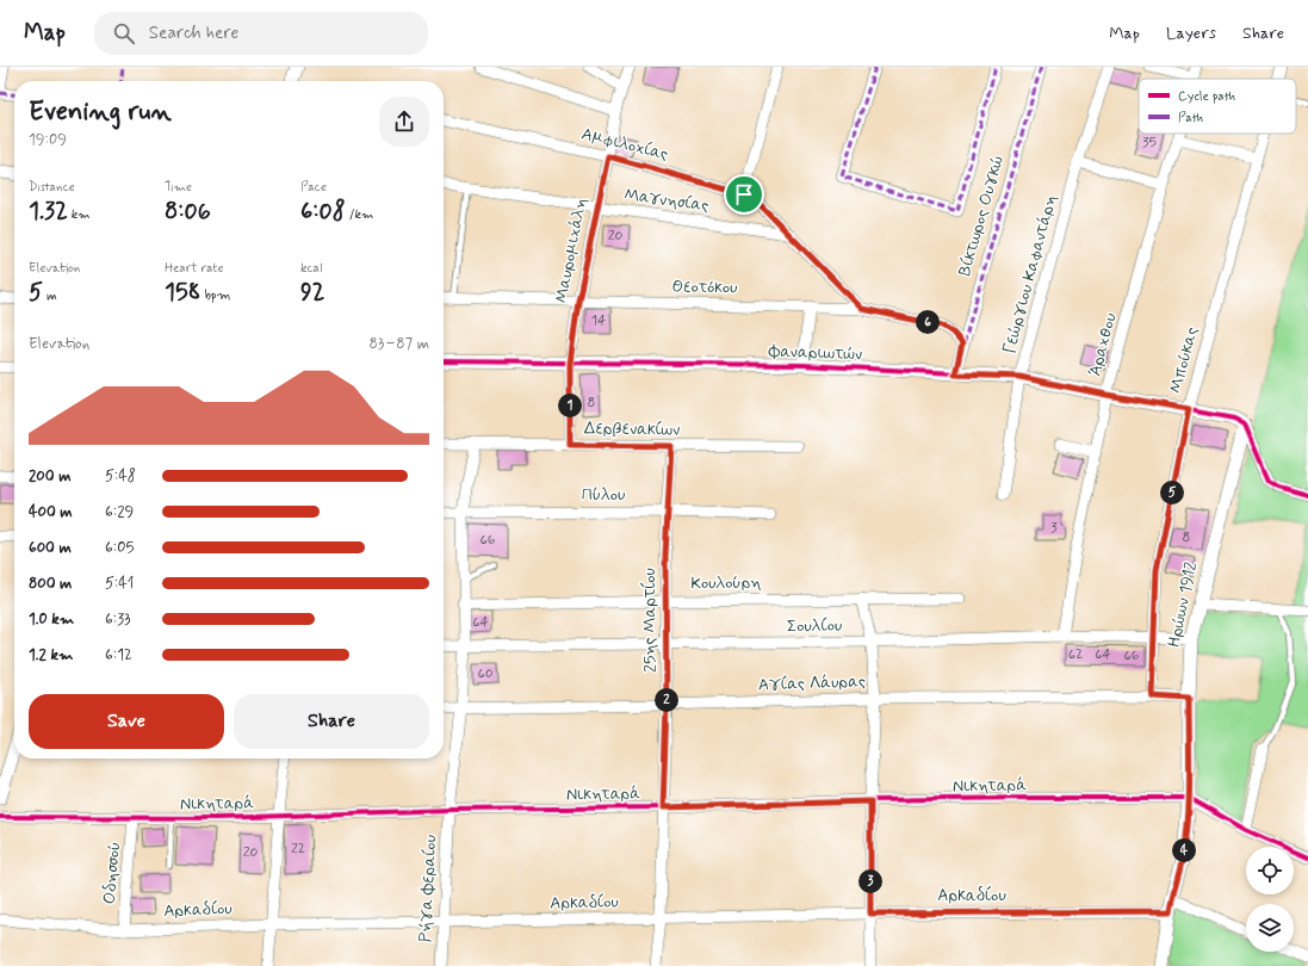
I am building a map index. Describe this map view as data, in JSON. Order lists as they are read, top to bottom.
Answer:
{
  "streets": {
    "street": [
      "Αμφιλοχίας",
      "Μαγνησίας",
      "Βίκτωρος Ουγκώ",
      "Μαυρομιχάλη",
      "Γεώργιου Καφαντάρη",
      "Θεοτόκου",
      "Άραχθου",
      "Φαναριωτών",
      "Μπούκας",
      "Δερβενακίων",
      "Πύλου",
      "Κουλούρη",
      "Ηρώων 1912",
      "25ης Μαρτίου",
      "Σουλίου",
      "Αγίας Λάυρας",
      "Νικηταρά",
      "Οδησσού",
      "Ρήγα Φεραίου",
      "Αρκαδίου"
    ]
  },
  "crossings": [
    ["Αμφιλοχίας", "Μαγνησίας"],
    ["Αμφιλοχίας", "Μαυρομιχάλη"],
    ["Μαγνησίας", "Μαυρομιχάλη"],
    ["Βίκτωρος Ουγκώ", "Θεοτόκου"],
    ["Βίκτωρος Ουγκώ", "Φαναριωτών"],
    ["Μαυρομιχάλη", "Θεοτόκου"],
    ["Μαυρομιχάλη", "Φαναριωτών"],
    ["Μαυρομιχάλη", "Δερβενακίων"],
    ["Γεώργιου Καφαντάρη", "Φαναριωτών"],
    ["Άραχθου", "Φαναριωτών"],
    ["Άραχθου", "Σουλίου"],
    ["Φαναριωτών", "Μπούκας"],
    ["Φαναριωτών", "Ηρώων 1912"],
    ["Μπούκας", "Σουλίου"],
    ["Μπούκας", "Αγίας Λάυρας"],
    ["Δερβενακίων", "25ης Μαρτίου"],
    ["Δερβενακίων", "Ρήγα Φεραίου"],
    ["Πύλου", "25ης Μαρτίου"],
    ["Πύλου", "Ρήγα Φεραίου"],
    ["Κουλούρη", "25ης Μαρτίου"],
    ["Κουλούρη", "Ρήγα Φεραίου"],
    ["Ηρώων 1912", "Σουλίου"],
    ["Ηρώων 1912", "Αγίας Λάυρας"],
    ["Ηρώων 1912", "Νικηταρά"],
    ["Ηρώων 1912", "Αρκαδίου"],
    ["25ης Μαρτίου", "Σουλίου"],
    ["25ης Μαρτίου", "Αγίας Λάυρας"],
    ["25ης Μαρτίου", "Νικηταρά"],
    ["25ης Μαρτίου", "Αρκαδίου"],
    ["Σουλίου", "Ρήγα Φεραίου"],
    ["Αγίας Λάυρας", "Ρήγα Φεραίου"],
    ["Νικηταρά", "Οδησσού"],
    ["Νικηταρά", "Ρήγα Φεραίου"],
    ["Οδησσού", "Αρκαδίου"],
    ["Ρήγα Φεραίου", "Αρκαδίου"]
  ],
  "house_numbers": [
    "35",
    "20",
    "14",
    "8",
    "3",
    "8",
    "66",
    "64",
    "62",
    "64",
    "66",
    "60",
    "22",
    "20"
  ],
  "legend": ["Cycle path", "Path"],
  "page": {
    "header": "Map",
    "search": "Search here",
    "nav": ["Map", "Layers", "Share"],
    "heading": ["Evening run", "19:09"],
    "stats": [
      ["Distance", "1.32 km"],
      ["Time", "8:06"],
      ["Pace", "6:08 /km"],
      ["Elevation", "5 m"],
      ["Heart rate", "158 bpm"],
      ["kcal", "92"]
    ],
    "pins": [
      "6",
      "1",
      "5",
      "2",
      "4",
      "3"
    ],
    "chart": ["Elevation", "83–87 m"],
    "list": [
      {
        "name": "200 m",
        "note": "5:48"
      },
      {
        "name": "400 m",
        "note": "6:29"
      },
      {
        "name": "600 m",
        "note": "6:05"
      },
      {
        "name": "800 m",
        "note": "5:41"
      },
      {
        "name": "1.0 km",
        "note": "6:33"
      },
      {
        "name": "1.2 km",
        "note": "6:12"
      }
    ],
    "buttons": ["Save", "Share"]
  }
}
